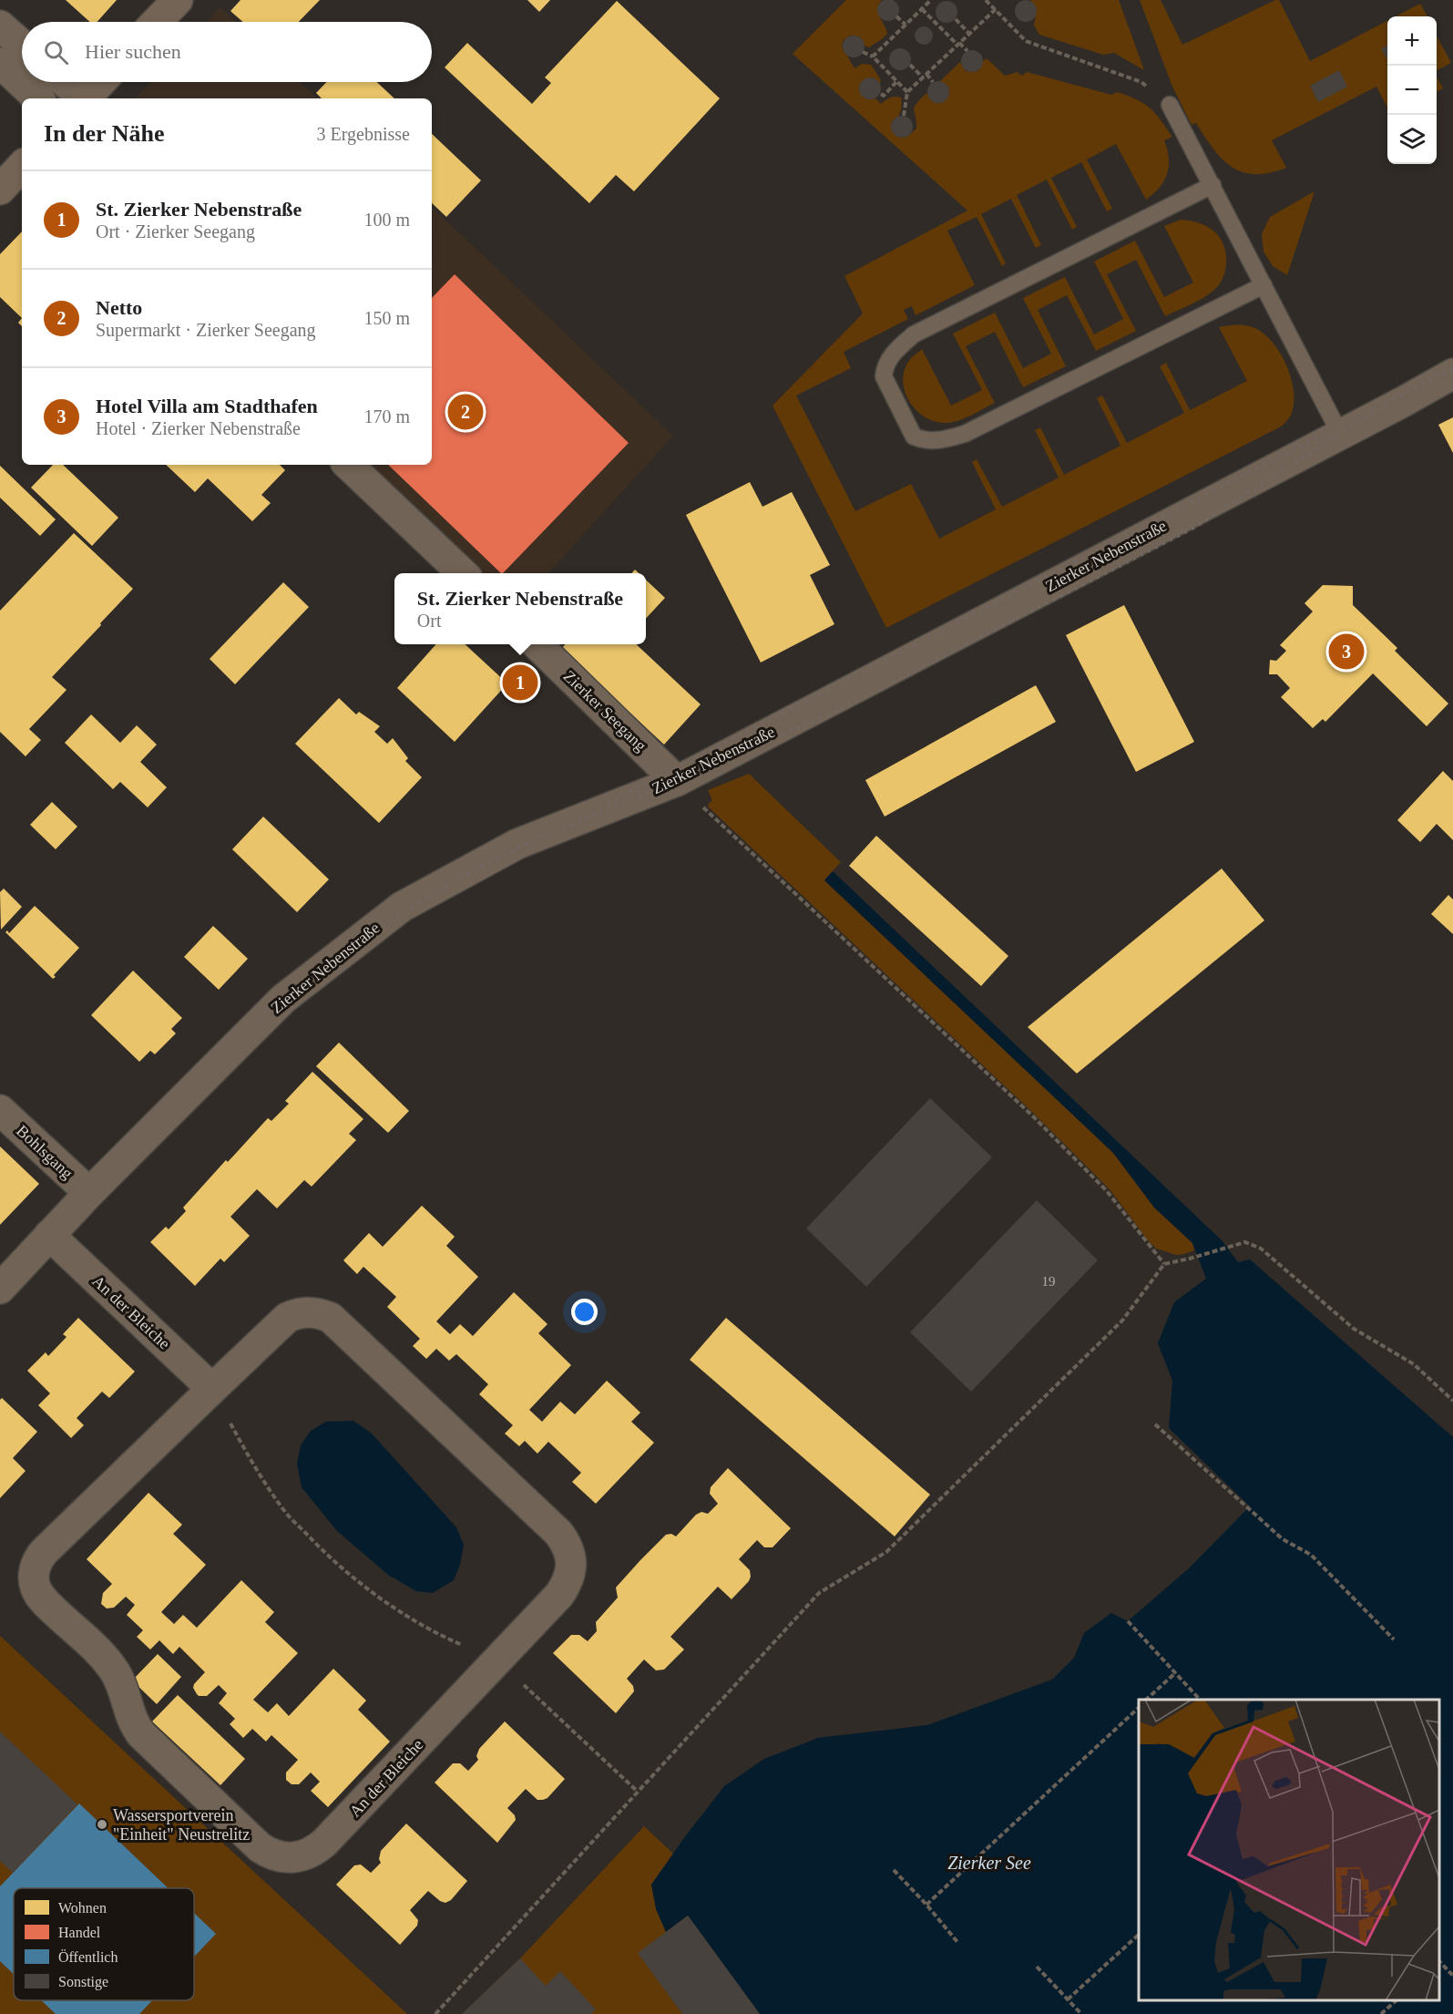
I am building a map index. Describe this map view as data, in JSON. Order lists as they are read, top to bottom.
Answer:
{
  "streets": {
    "street": [
      "Zierker Nebenstraße",
      "Zierker Seegang",
      "Bohlsgang",
      "An der Bleiche"
    ]
  },
  "crossings": [
    ["Zierker Nebenstraße", "Zierker Seegang"],
    ["Zierker Nebenstraße", "Bohlsgang"],
    ["Zierker Nebenstraße", "An der Bleiche"]
  ],
  "water": ["Zierker See"],
  "places": ["Wassersportverein \"Einheit\" Neustrelitz"],
  "house_numbers": ["19"],
  "legend": [
    "Wohnen",
    "Handel",
    "Öffentlich",
    "Sonstige"
  ],
  "page": {
    "map_buttons": ["+", "−"],
    "search": "Hier suchen",
    "heading": ["In der Nähe", "3 Ergebnisse"],
    "list": [
      {
        "mark": "1",
        "name": "St. Zierker Nebenstraße",
        "note": "Ort · Zierker Seegang",
        "value": "100 m"
      },
      {
        "mark": "2",
        "name": "Netto",
        "note": "Supermarkt · Zierker Seegang",
        "value": "150 m"
      },
      {
        "mark": "3",
        "name": "Hotel Villa am Stadthafen",
        "note": "Hotel · Zierker Nebenstraße",
        "value": "170 m"
      }
    ],
    "pins": ["2", "3", "1"],
    "popup": ["St. Zierker Nebenstraße", "Ort"]
  }
}
